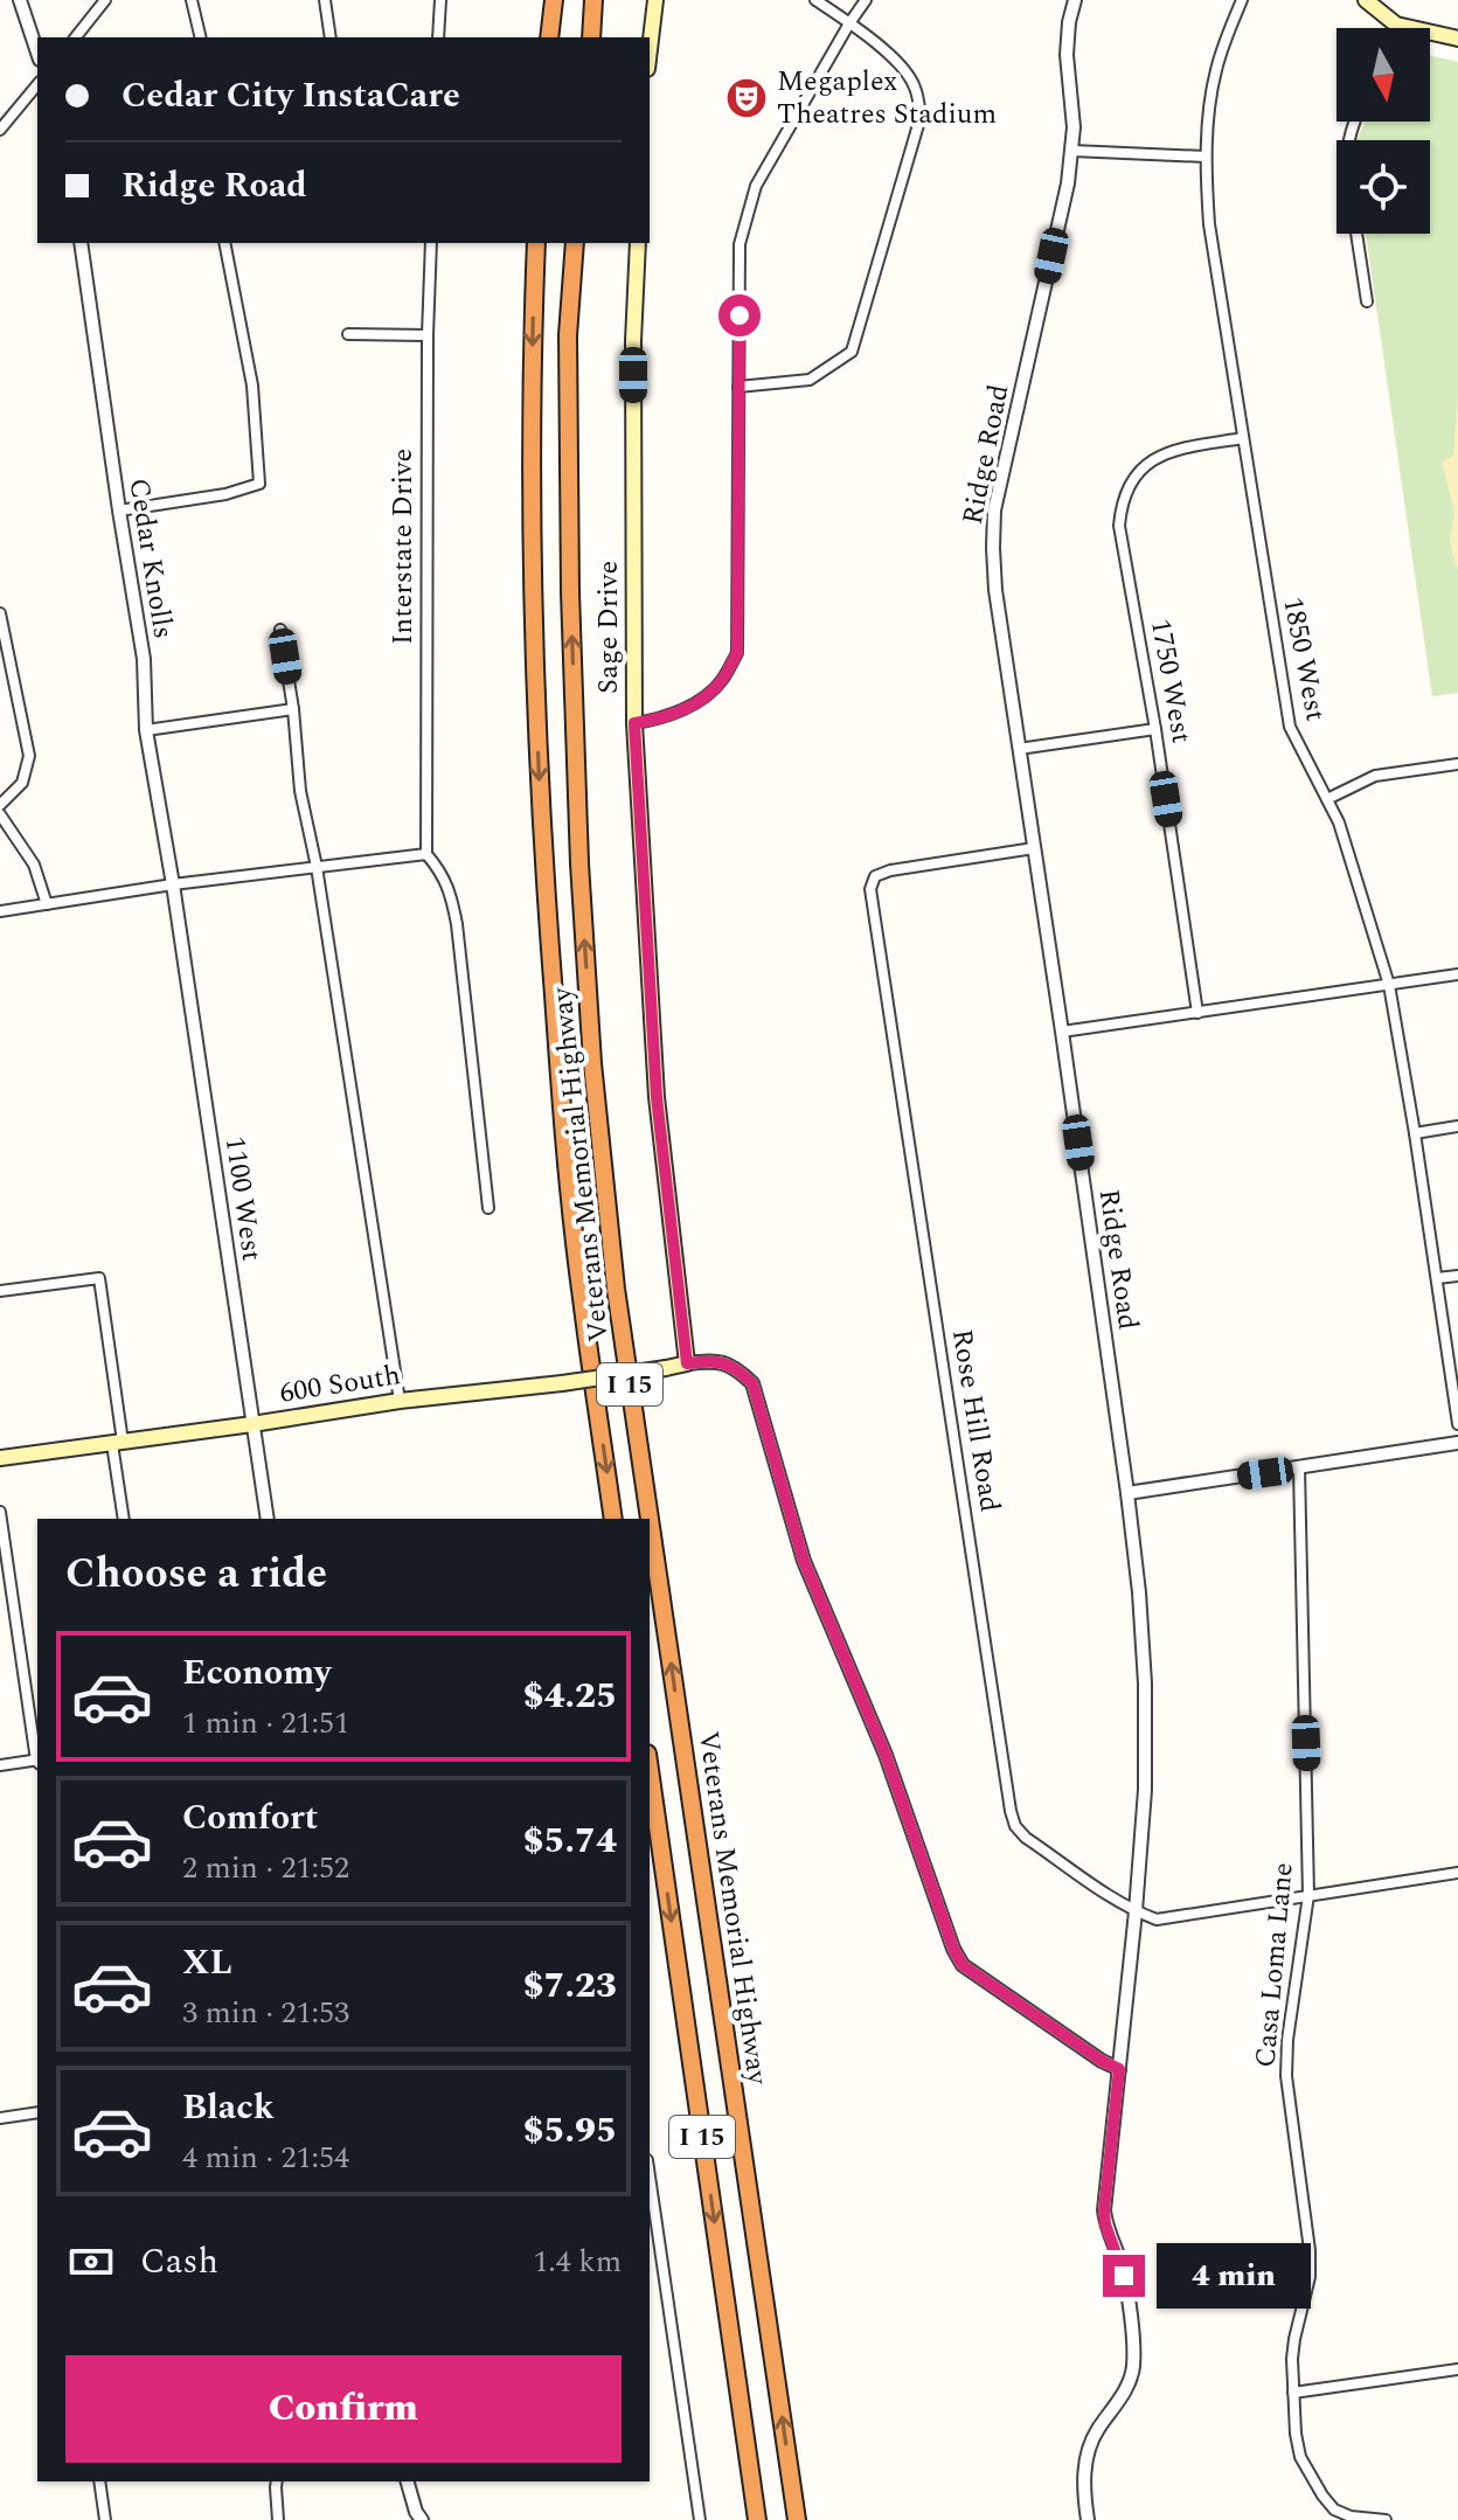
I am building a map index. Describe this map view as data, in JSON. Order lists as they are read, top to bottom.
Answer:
{
  "streets": {
    "highway": ["Veterans Memorial Highway", "I 15"],
    "main road": ["Sage Drive", "600 South"],
    "street": [
      "Ridge Road",
      "Interstate Drive",
      "Cedar Knolls",
      "1850 West",
      "1750 West",
      "1100 West",
      "Rose Hill Road",
      "Casa Loma Lane"
    ]
  },
  "crossings": [
    ["Ridge Road", "Rose Hill Road"],
    ["Cedar Knolls", "1100 West"],
    ["Sage Drive", "600 South"],
    ["1850 West", "1750 West"],
    ["1100 West", "600 South"]
  ],
  "places": {
    "theatre": ["Megaplex Theatres Stadium"]
  },
  "north": "bottom",
  "page": {
    "banner": ["Cedar City InstaCare", "Ridge Road"],
    "heading": "Choose a ride",
    "list": [
      {
        "name": "Economy",
        "note": "1 min · 21:51",
        "value": "$4.25"
      },
      {
        "name": "Comfort",
        "note": "2 min · 21:52",
        "value": "$5.74"
      },
      {
        "name": "XL",
        "note": "3 min · 21:53",
        "value": "$7.23"
      },
      {
        "name": "Black",
        "note": "4 min · 21:54",
        "value": "$5.95"
      }
    ],
    "pay": ["Cash", "1.4 km"],
    "bubble": "4 min",
    "buttons": "Confirm"
  }
}
